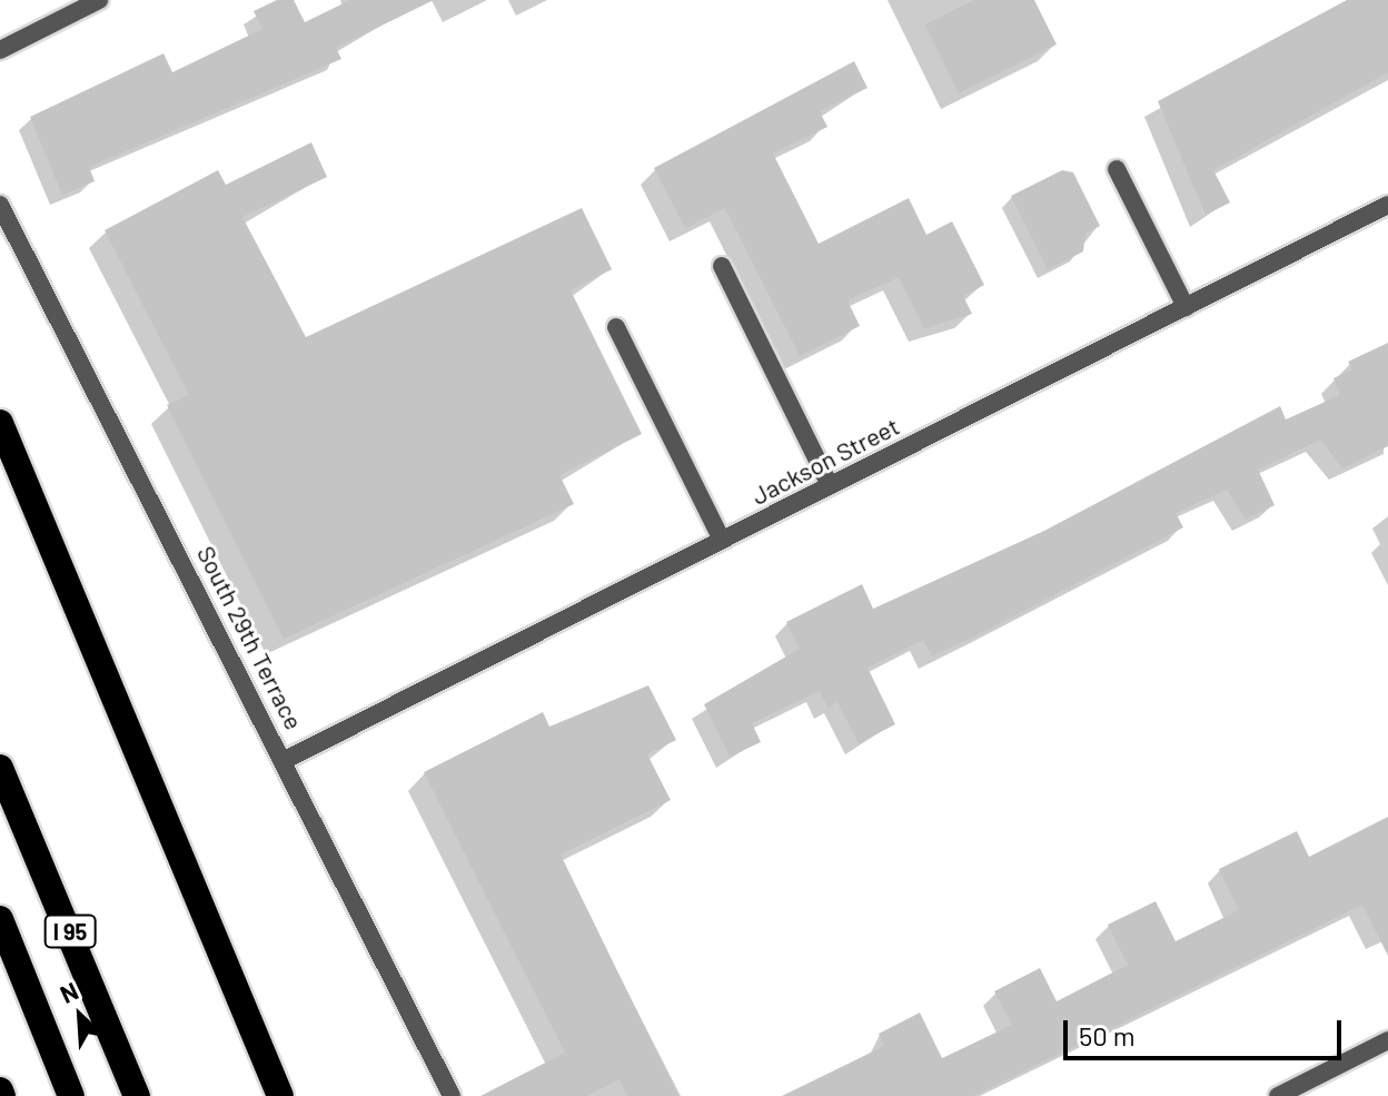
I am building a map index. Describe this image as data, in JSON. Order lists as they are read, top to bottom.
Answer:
{
  "streets": {
    "highway": ["I 95"],
    "street": ["Jackson Street", "South 29th Terrace"]
  },
  "crossings": [
    ["Jackson Street", "South 29th Terrace"]
  ],
  "scale_bar": "50 m",
  "north": "top left"
}
